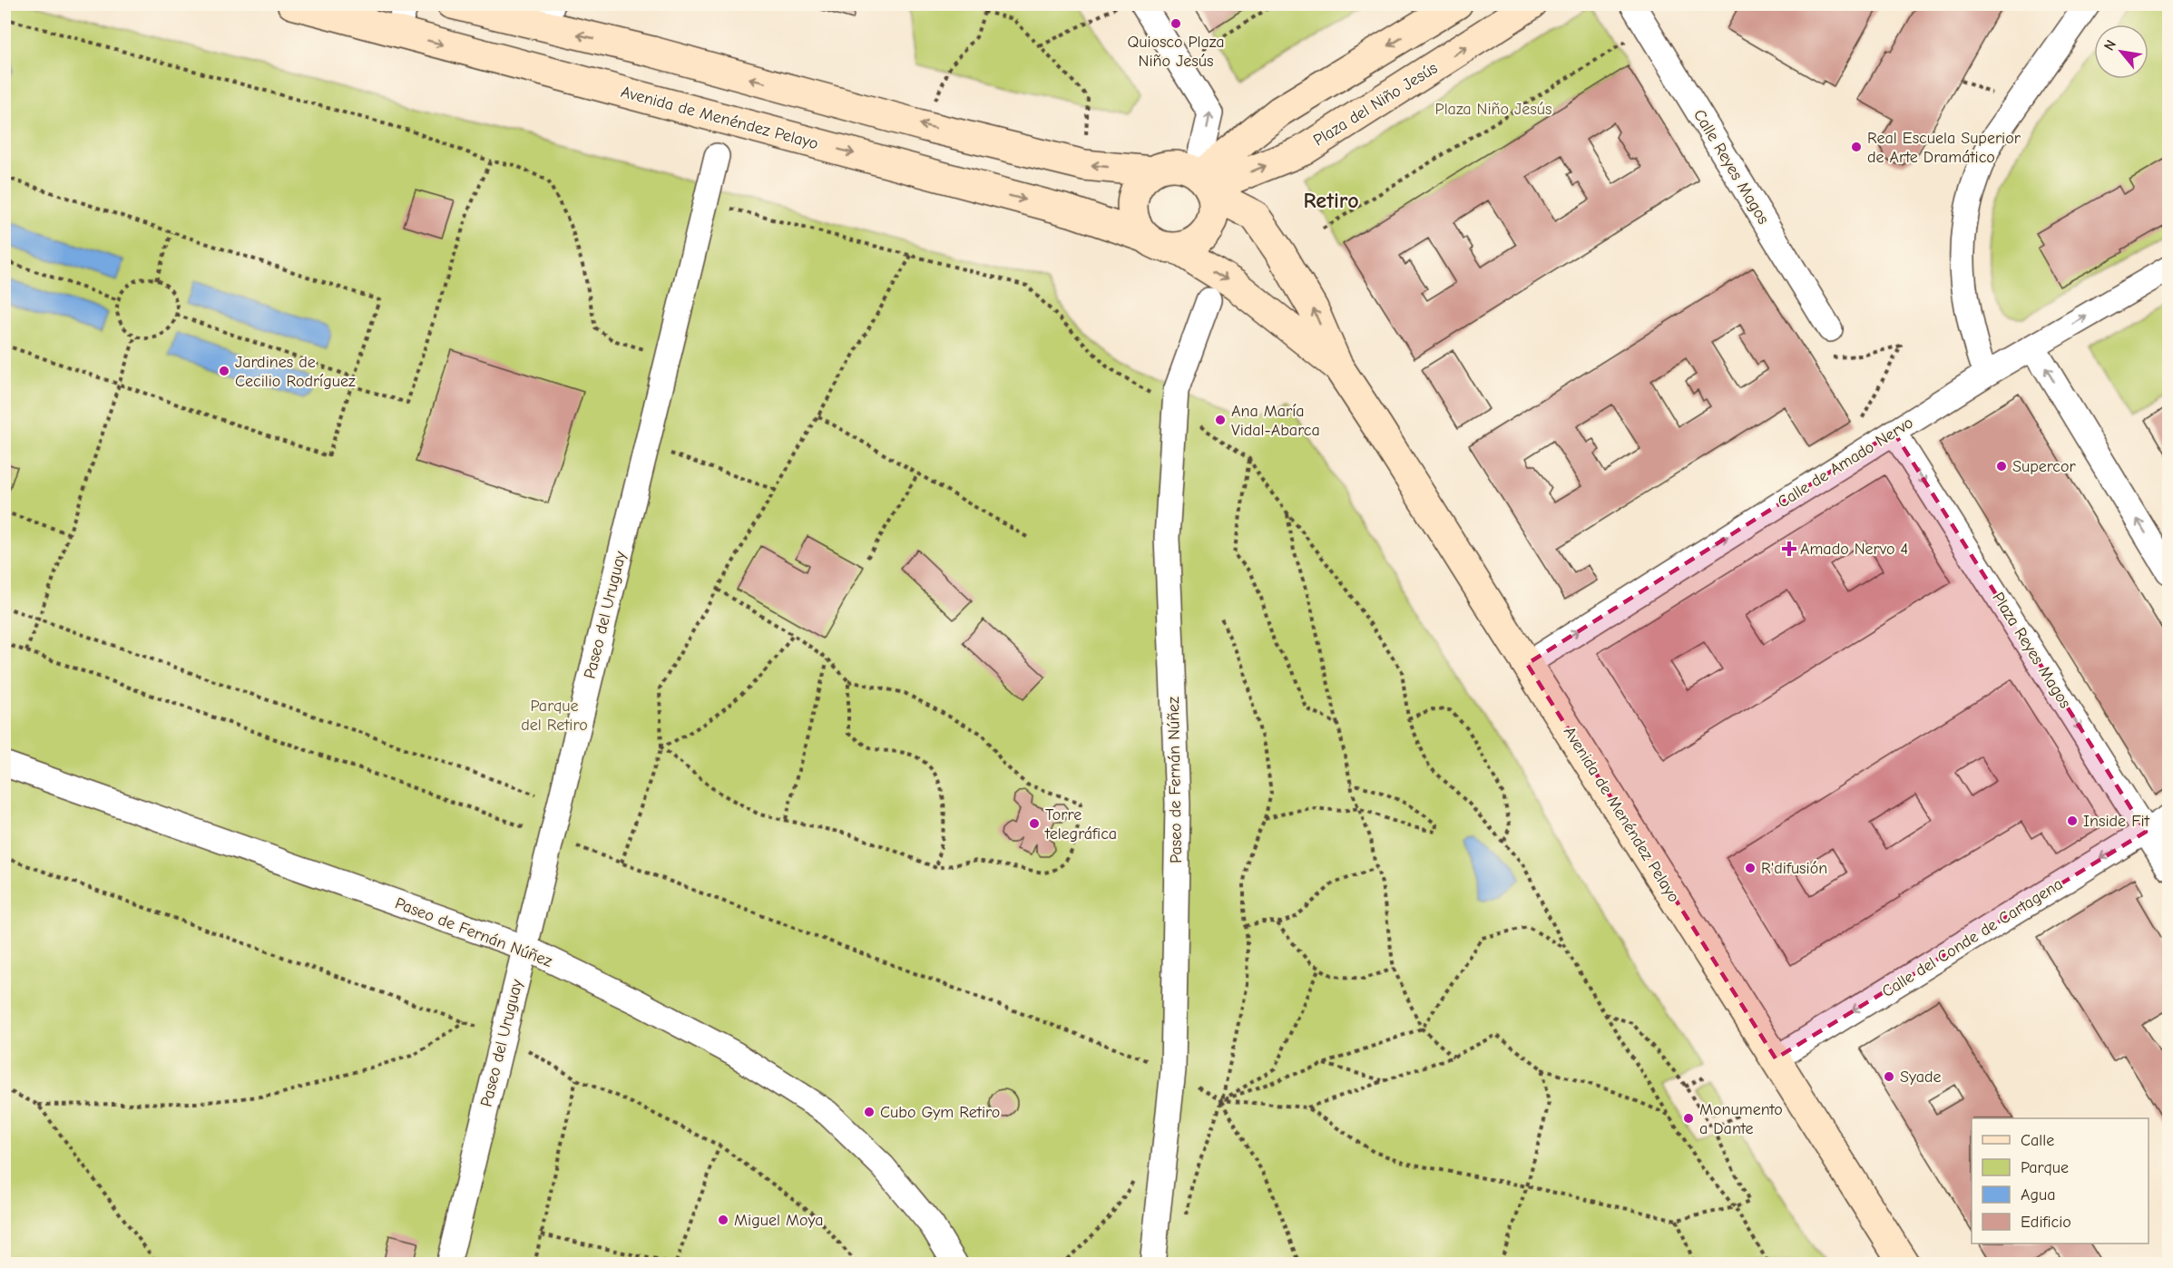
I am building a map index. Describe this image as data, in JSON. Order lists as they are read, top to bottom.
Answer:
{
  "streets": {
    "main road": ["Plaza del Niño Jesús", "Avenida de Menéndez Pelayo"],
    "street": [
      "Calle Reyes Magos",
      "Calle de Amado Nervo",
      "Paseo del Uruguay",
      "Plaza Reyes Magos",
      "Paseo de Fernán Núñez",
      "Calle del Conde de Cartagena"
    ]
  },
  "crossings": [
    ["Plaza del Niño Jesús", "Avenida de Menéndez Pelayo"],
    ["Avenida de Menéndez Pelayo", "Calle de Amado Nervo"],
    ["Avenida de Menéndez Pelayo", "Calle del Conde de Cartagena"],
    ["Calle de Amado Nervo", "Plaza Reyes Magos"],
    ["Paseo del Uruguay", "Paseo de Fernán Núñez"],
    ["Plaza Reyes Magos", "Calle del Conde de Cartagena"]
  ],
  "one_way": ["Calle de Amado Nervo", "Calle del Conde de Cartagena"],
  "districts": ["Retiro"],
  "parks": ["Plaza Niño Jesús", "Parque del Retiro"],
  "places": {
    "other": [
      "Quiosco Plaza Niño Jesús",
      "Real Escuela Superior de Arte Dramático",
      "Jardines de Cecilio Rodríguez",
      "Ana María Vidal-Abarca",
      "Supercor",
      "Inside Fit",
      "Torre telegráfica",
      "R'difusión",
      "Syade",
      "Cubo Gym Retiro",
      "Monumento a Dante",
      "Miguel Moya"
    ],
    "health": ["Amado Nervo 4"]
  },
  "legend": [
    "Calle",
    "Parque",
    "Agua",
    "Edificio"
  ],
  "north": "top left"
}
